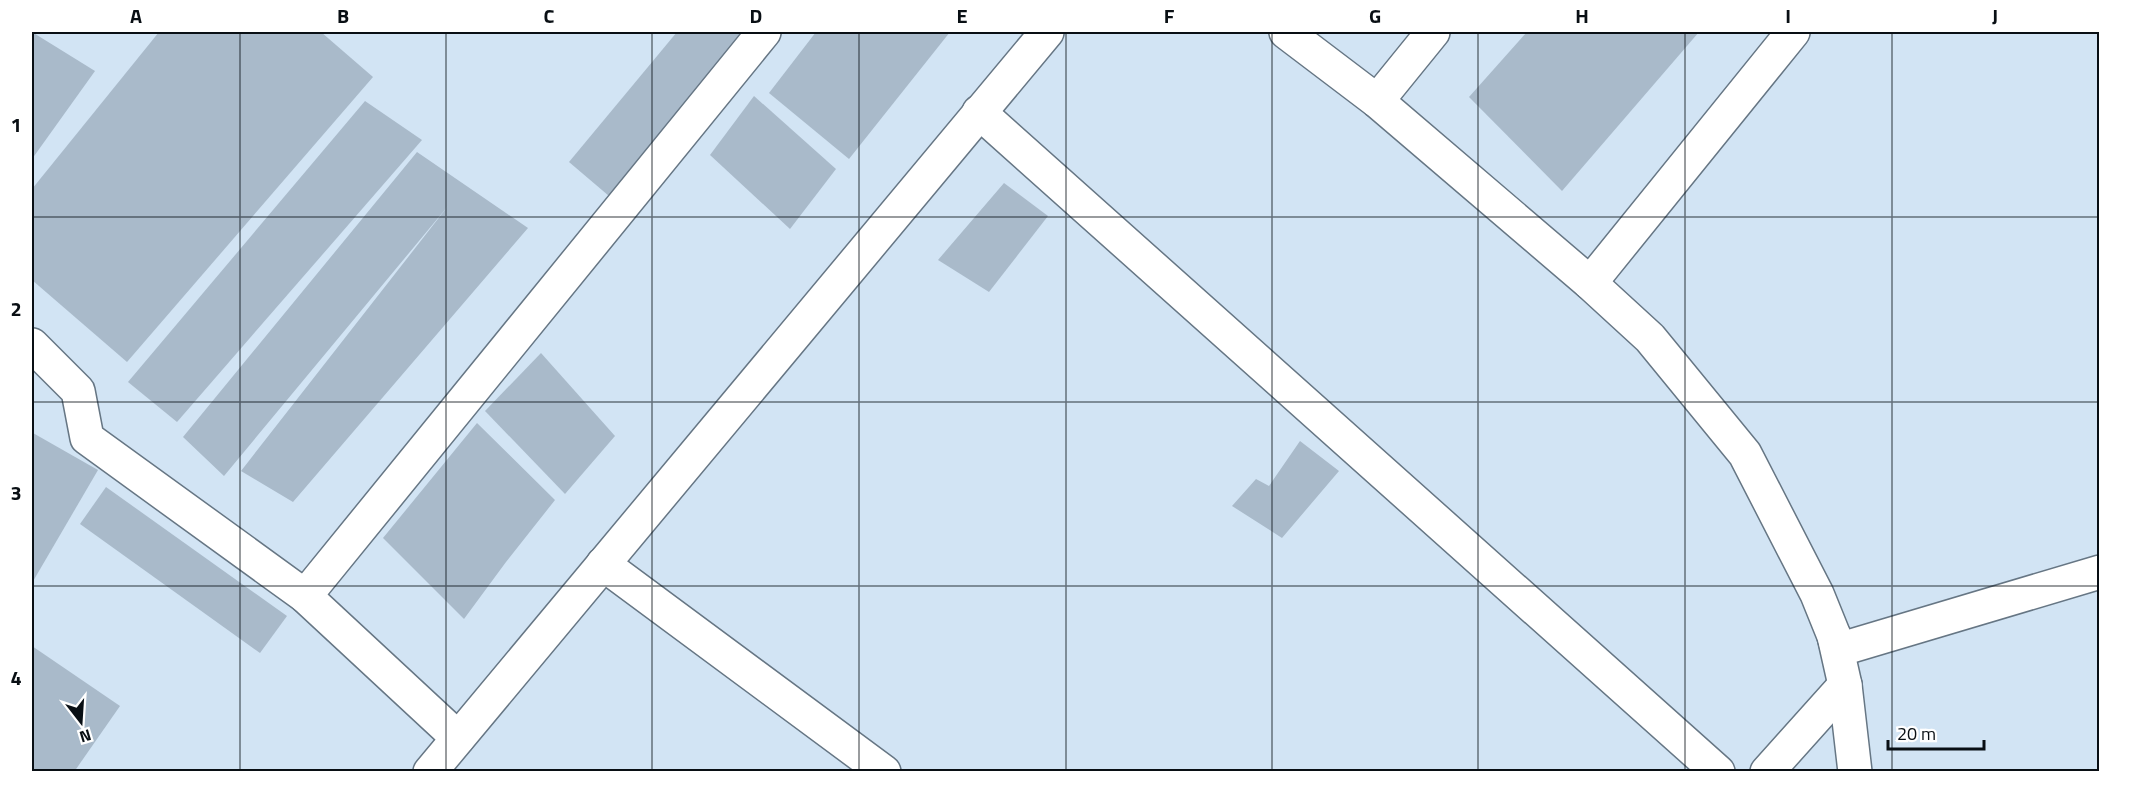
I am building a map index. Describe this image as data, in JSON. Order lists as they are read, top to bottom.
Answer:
{
  "scale_bar": "20 m",
  "north": "bottom",
  "grid": {
    "columns": [
      "A",
      "B",
      "C",
      "D",
      "E",
      "F",
      "G",
      "H",
      "I",
      "J"
    ],
    "rows": [
      "1",
      "2",
      "3",
      "4"
    ]
  }
}
